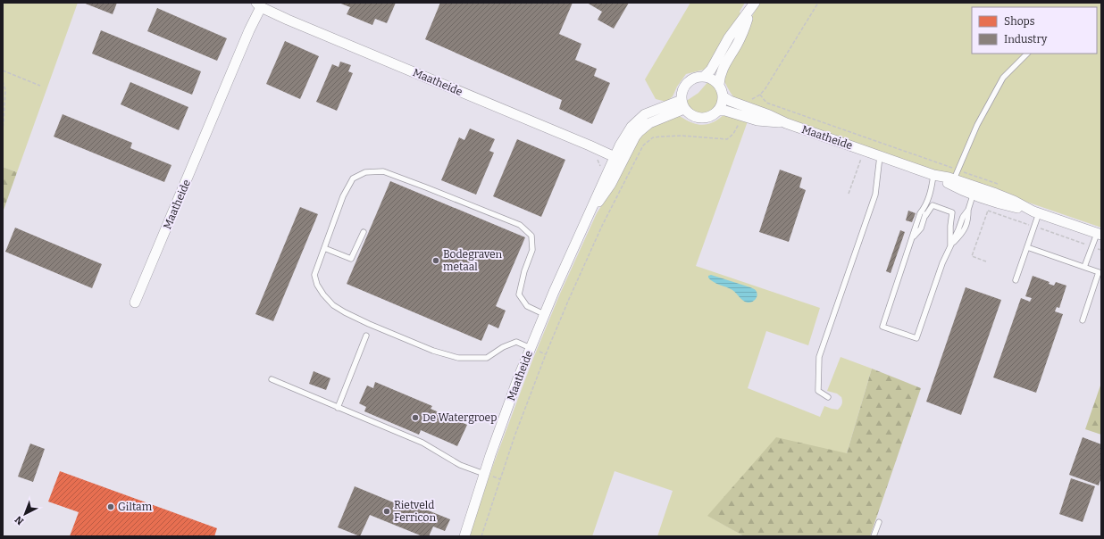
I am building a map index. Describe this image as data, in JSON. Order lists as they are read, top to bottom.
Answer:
{
  "streets": {
    "street": ["Maatheide"]
  },
  "places": [
    "Bodegraven metaal",
    "De Watergroep",
    "Giltam",
    "Rietveld Ferricon"
  ],
  "legend": ["Shops", "Industry"],
  "north": "bottom left"
}
